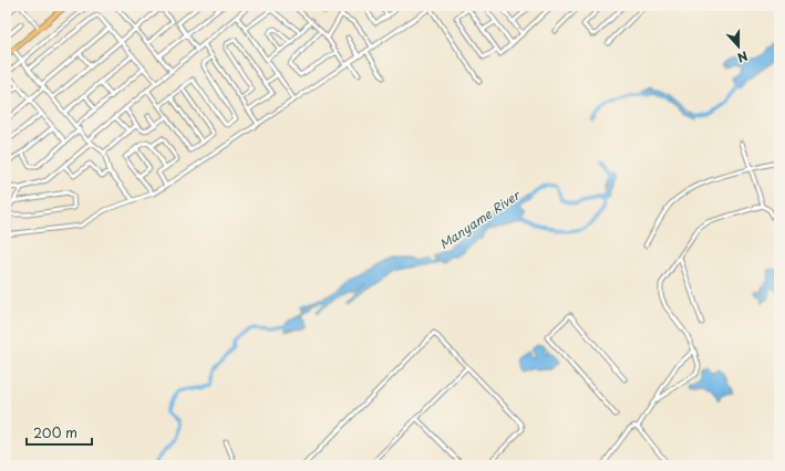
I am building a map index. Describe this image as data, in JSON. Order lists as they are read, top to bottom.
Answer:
{
  "water": ["Manyame River"],
  "scale_bar": "200 m",
  "north": "bottom"
}
